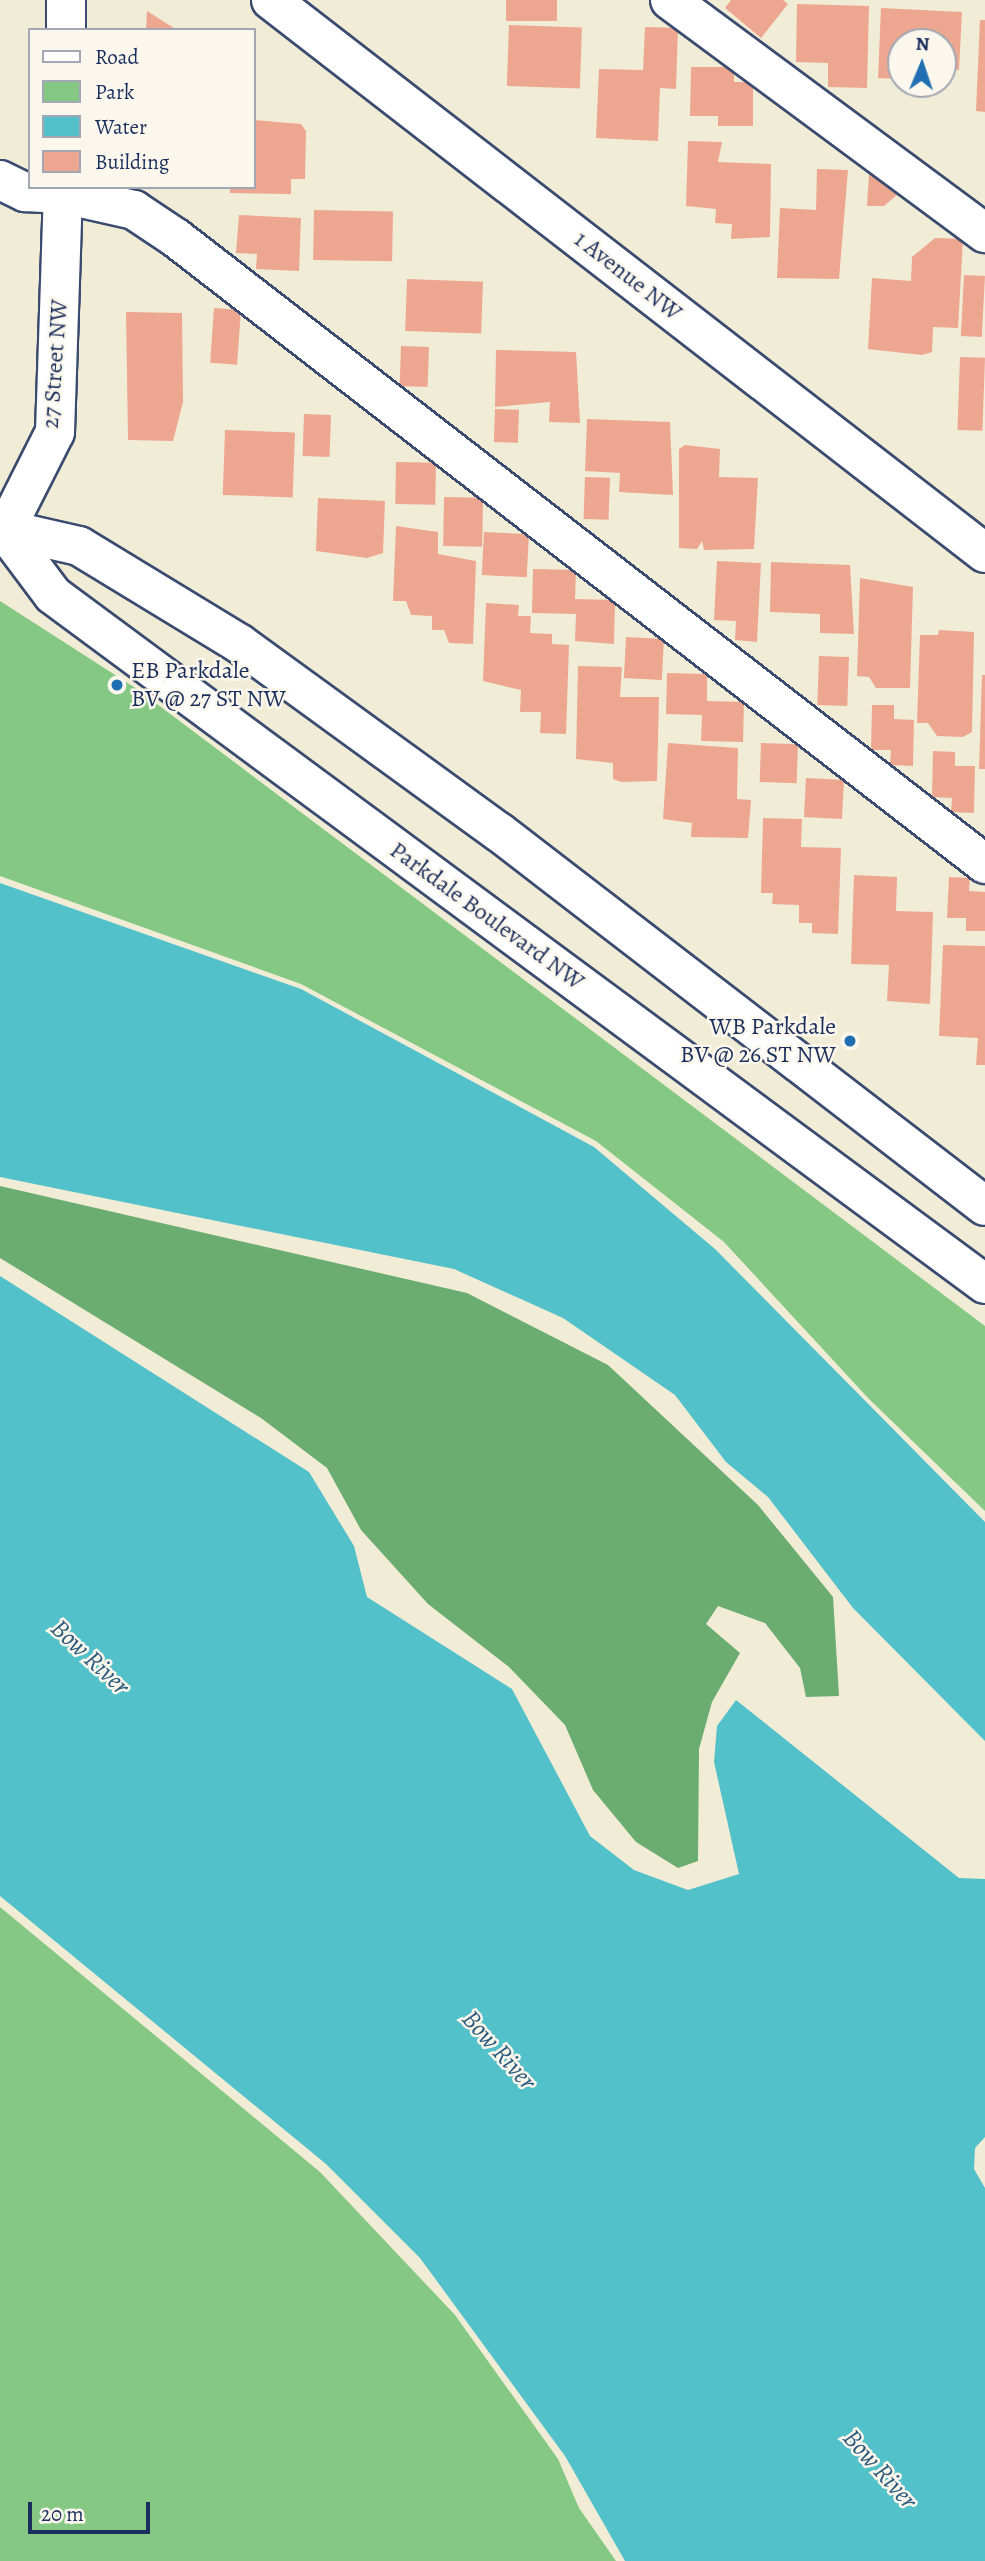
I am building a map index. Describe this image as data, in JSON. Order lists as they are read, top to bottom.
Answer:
{
  "streets": {
    "main road": ["1 Avenue NW", "27 Street NW", "Parkdale Boulevard NW"]
  },
  "crossings": [
    ["27 Street NW", "Parkdale Boulevard NW"]
  ],
  "water": ["Bow River"],
  "places": ["EB Parkdale BV @ 27 ST NW", "WB Parkdale BV @ 26 ST NW"],
  "legend": [
    "Road",
    "Park",
    "Water",
    "Building"
  ],
  "scale_bar": "20 m",
  "north": "top"
}
